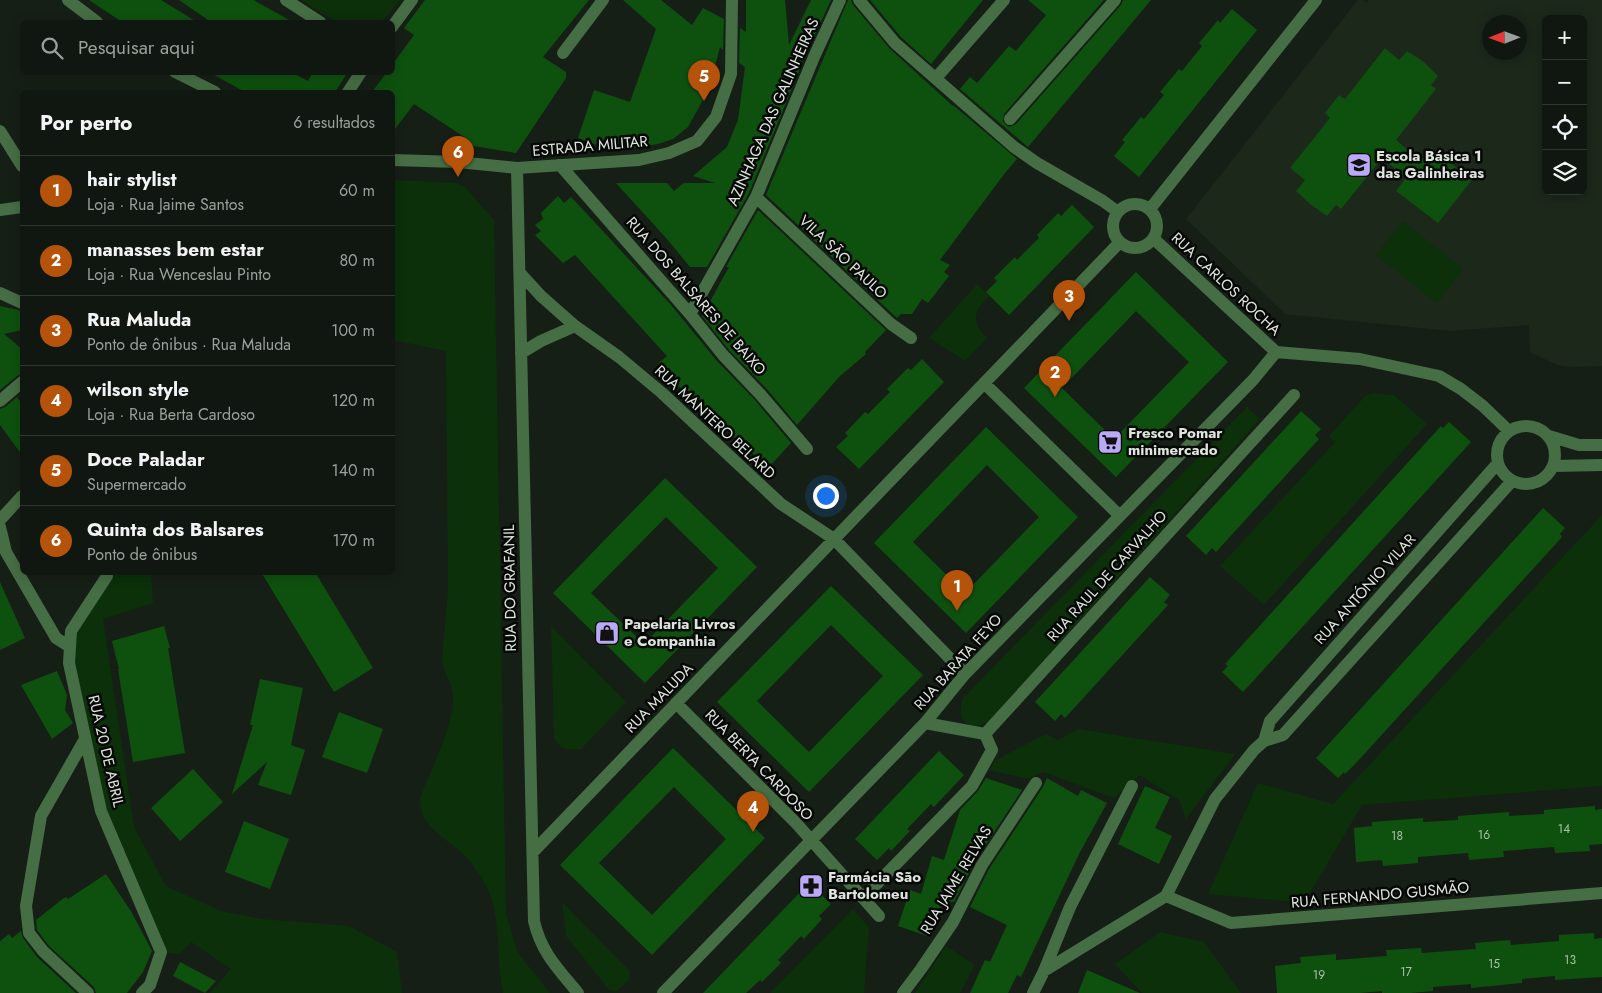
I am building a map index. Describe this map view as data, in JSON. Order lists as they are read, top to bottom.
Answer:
{
  "streets": {
    "street": [
      "AZINHAGA DAS GALINHEIRAS",
      "ESTRADA MILITAR",
      "VILA SÃO PAULO",
      "RUA CARLOS ROCHA",
      "RUA DOS BALSARES DE BAIXO",
      "RUA MANTERO BELARD",
      "RUA RAUL DE CARVALHO",
      "RUA DO GRAFANIL",
      "RUA ANTÓNIO VILAR",
      "RUA BARATA FEYO",
      "RUA MALUDA",
      "RUA 20 DE ABRIL",
      "RUA BERTA CARDOSO",
      "RUA JAIME RELVAS",
      "RUA FERNANDO GUSMÃO"
    ]
  },
  "crossings": [
    ["AZINHAGA DAS GALINHEIRAS", "VILA SÃO PAULO"],
    ["AZINHAGA DAS GALINHEIRAS", "RUA DOS BALSARES DE BAIXO"],
    ["ESTRADA MILITAR", "RUA DOS BALSARES DE BAIXO"],
    ["ESTRADA MILITAR", "RUA DO GRAFANIL"],
    ["RUA CARLOS ROCHA", "RUA BARATA FEYO"],
    ["RUA CARLOS ROCHA", "RUA MALUDA"],
    ["RUA MANTERO BELARD", "RUA DO GRAFANIL"],
    ["RUA MANTERO BELARD", "RUA BARATA FEYO"],
    ["RUA MANTERO BELARD", "RUA MALUDA"],
    ["RUA DO GRAFANIL", "RUA MALUDA"],
    ["RUA ANTÓNIO VILAR", "RUA FERNANDO GUSMÃO"],
    ["RUA BARATA FEYO", "RUA BERTA CARDOSO"],
    ["RUA MALUDA", "RUA BERTA CARDOSO"]
  ],
  "places": {
    "school or university": ["Escola Básica 1 das Galinheiras"],
    "supermarket": ["Fresco Pomar minimercado"],
    "shop": ["Papelaria Livros e Companhia"],
    "pharmacy": ["Farmácia São Bartolomeu"]
  },
  "house_numbers": [
    "14",
    "16",
    "18",
    "13",
    "15",
    "17",
    "19"
  ],
  "north": "left",
  "page": {
    "map_buttons": ["+", "−"],
    "search": "Pesquisar aqui",
    "pins": [
      "5",
      "6",
      "3",
      "2",
      "1",
      "4"
    ],
    "heading": ["Por perto", "6 resultados"],
    "list": [
      {
        "mark": "1",
        "name": "hair stylist",
        "note": "Loja · Rua Jaime Santos",
        "value": "60 m"
      },
      {
        "mark": "2",
        "name": "manasses bem estar",
        "note": "Loja · Rua Wenceslau Pinto",
        "value": "80 m"
      },
      {
        "mark": "3",
        "name": "Rua Maluda",
        "note": "Ponto de ônibus · Rua Maluda",
        "value": "100 m"
      },
      {
        "mark": "4",
        "name": "wilson style",
        "note": "Loja · Rua Berta Cardoso",
        "value": "120 m"
      },
      {
        "mark": "5",
        "name": "Doce Paladar",
        "note": "Supermercado",
        "value": "140 m"
      },
      {
        "mark": "6",
        "name": "Quinta dos Balsares",
        "note": "Ponto de ônibus",
        "value": "170 m"
      }
    ]
  }
}
